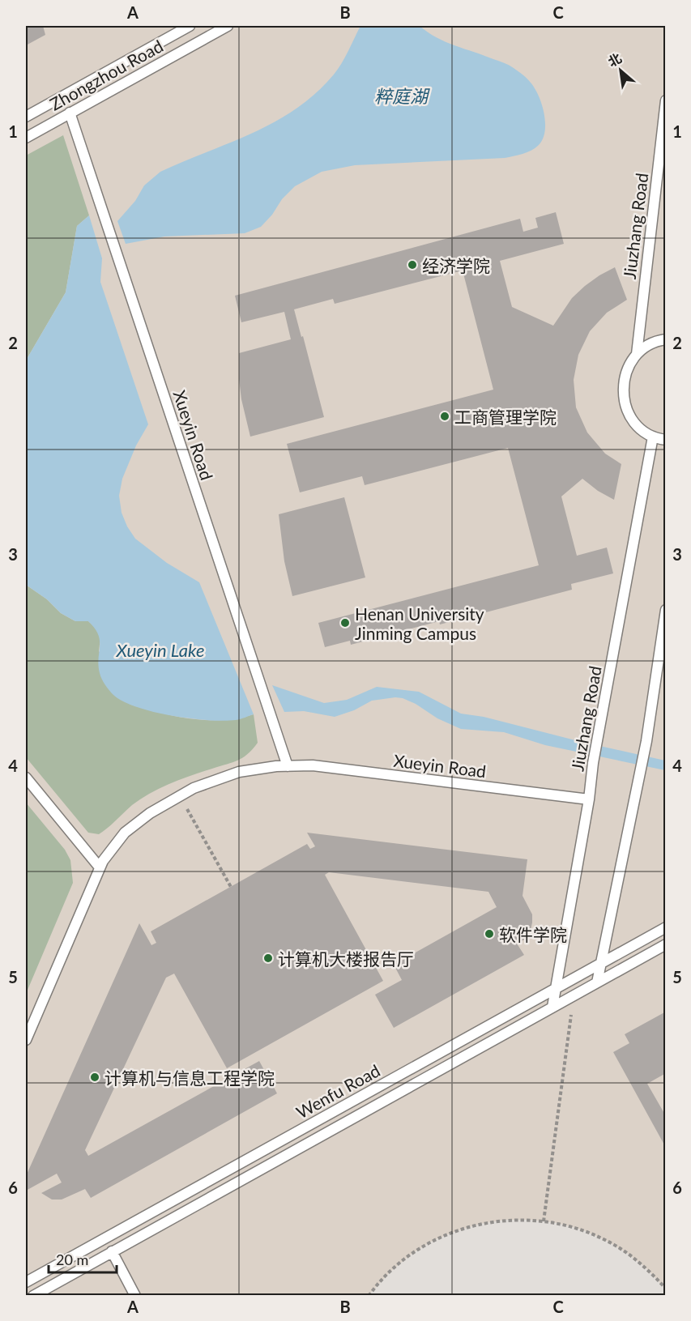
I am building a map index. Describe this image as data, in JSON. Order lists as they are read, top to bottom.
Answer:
{
  "streets": {
    "lane": [
      "Zhongzhou Road",
      "Jiuzhang Road",
      "Xueyin Road",
      "Wenfu Road"
    ]
  },
  "crossings": [
    ["Zhongzhou Road", "Xueyin Road"],
    ["Jiuzhang Road", "Xueyin Road"],
    ["Jiuzhang Road", "Wenfu Road"]
  ],
  "water": ["粹庭湖", "Xueyin Lake"],
  "places": [
    "经济学院",
    "工商管理学院",
    "Henan University Jinming Campus",
    "软件学院",
    "计算机大楼报告厅",
    "计算机与信息工程学院"
  ],
  "scale_bar": "20 m",
  "north": "top left",
  "grid": {
    "columns": ["A", "B", "C"],
    "rows": [
      "1",
      "2",
      "3",
      "4",
      "5",
      "6"
    ]
  }
}
